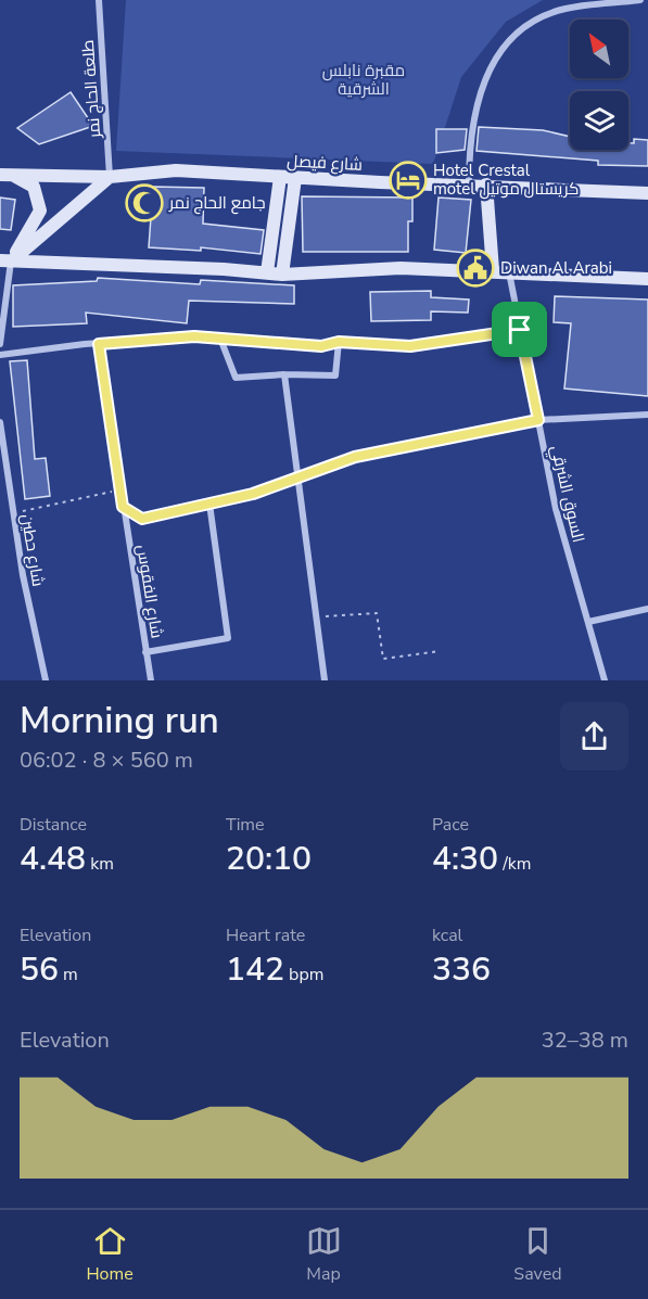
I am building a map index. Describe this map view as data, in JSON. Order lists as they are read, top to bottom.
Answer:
{
  "streets": {
    "main road": ["شارع فيصل"],
    "street": [
      "طلعة الحاج نمر",
      "السوق الشرقي",
      "شارع حطين",
      "شارع الفقوس"
    ]
  },
  "crossings": [
    ["طلعة الحاج نمر", "شارع فيصل"]
  ],
  "parks": ["مقبرة نابلس الشرقية"],
  "places": {
    "hotel": ["Hotel Crestal motel كريستال موتيل"],
    "mosque": ["جامع الحاج نمر"],
    "public building": ["Diwan Al Arabi"]
  },
  "north": "top left",
  "page": {
    "heading": ["Morning run", "06:02 · 8 × 560 m"],
    "stats": [
      ["Distance", "4.48 km"],
      ["Time", "20:10"],
      ["Pace", "4:30 /km"],
      ["Elevation", "56 m"],
      ["Heart rate", "142 bpm"],
      ["kcal", "336"]
    ],
    "chart": ["Elevation", "32–38 m"],
    "tabs": ["Home", "Map", "Saved"]
  }
}
